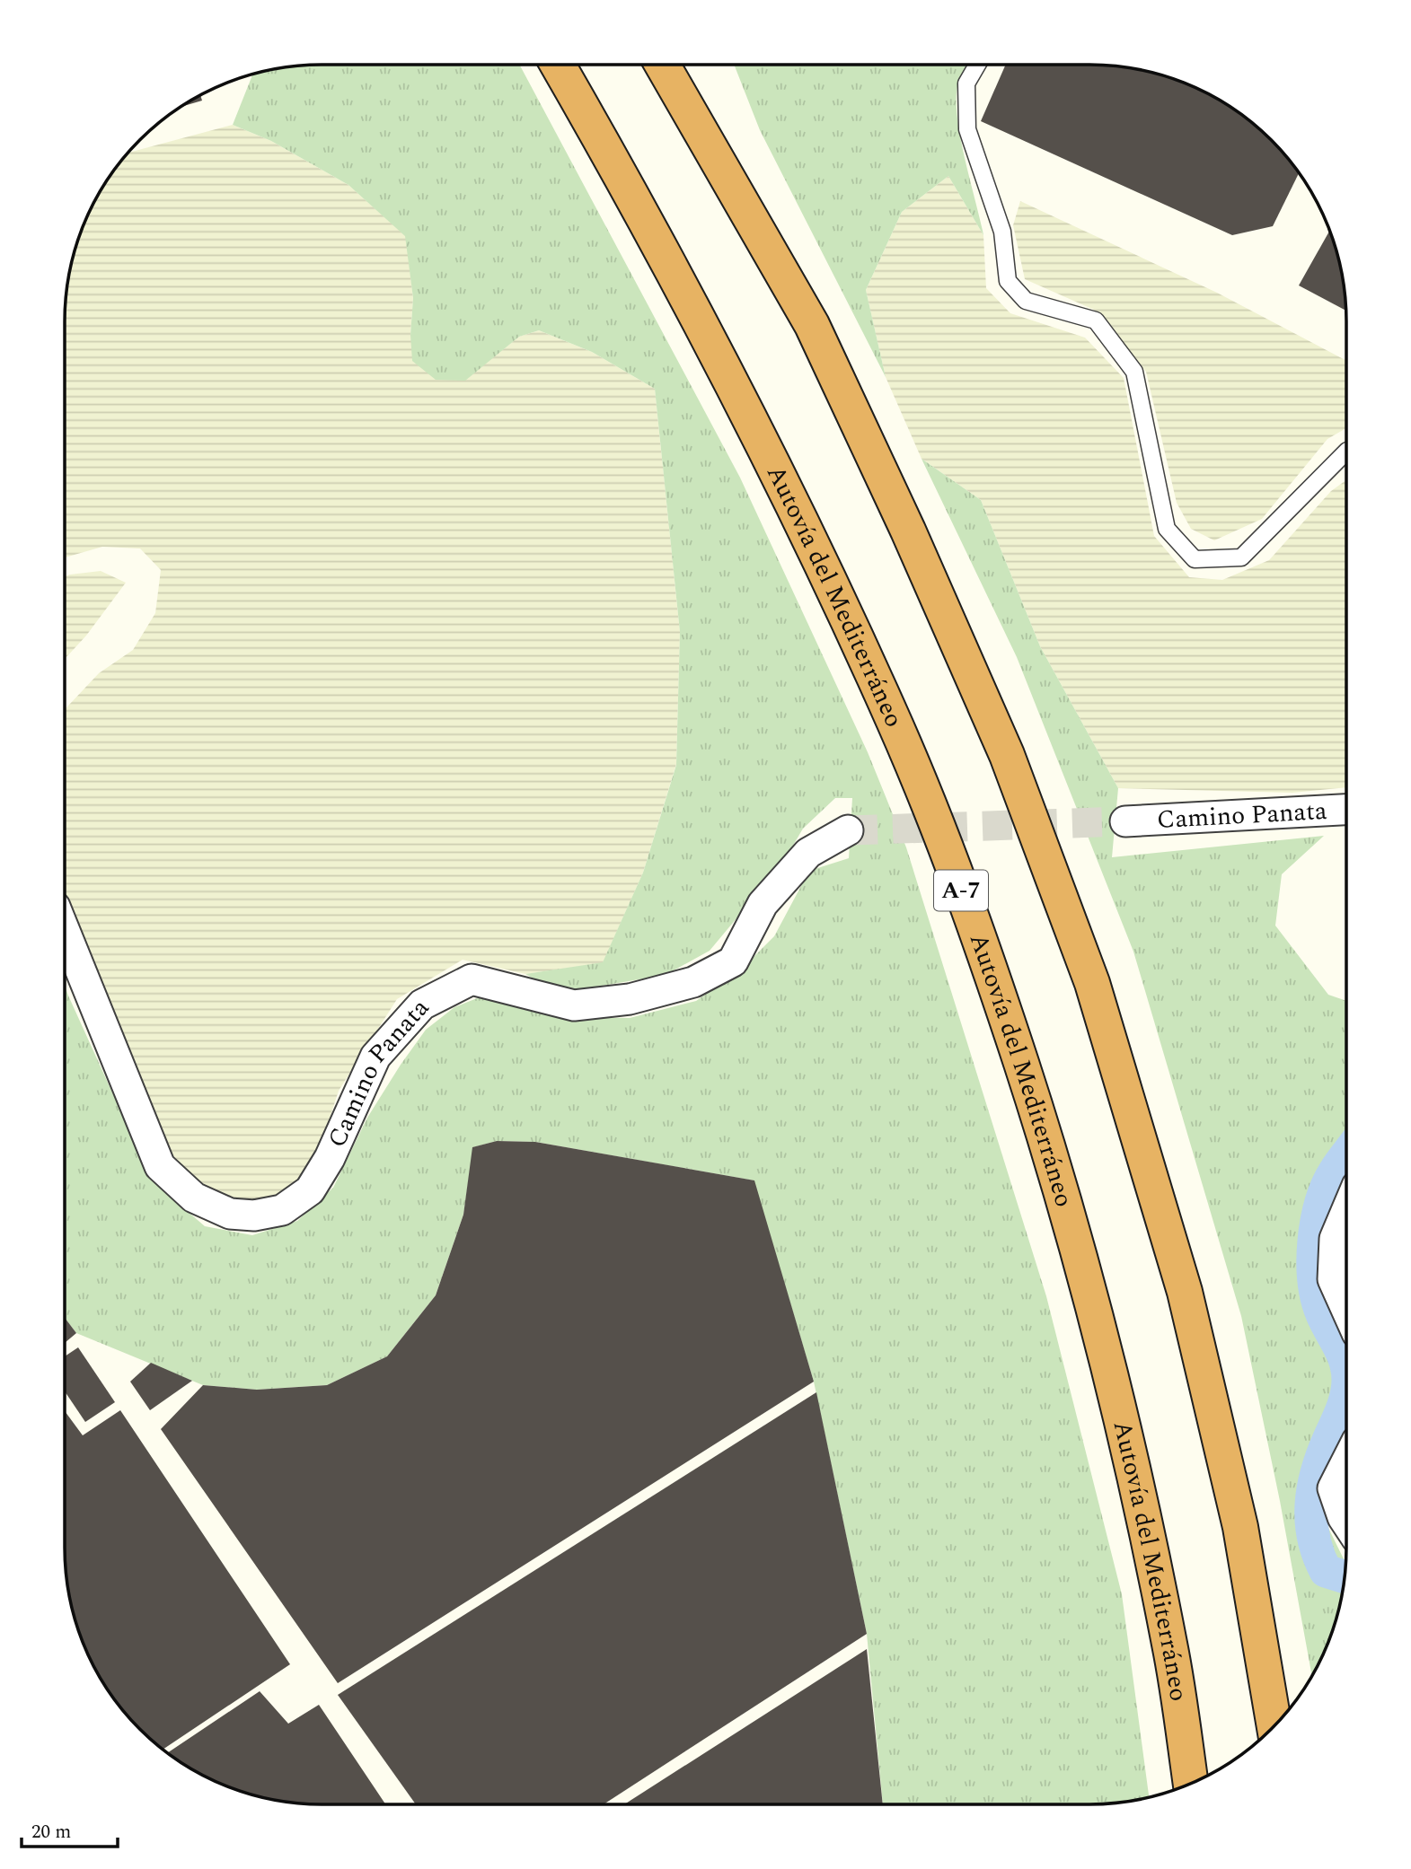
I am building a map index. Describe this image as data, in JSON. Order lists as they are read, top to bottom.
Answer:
{
  "streets": {
    "highway": ["Autovía del Mediterráneo", "A-7"],
    "street": ["Camino Panata"]
  },
  "scale_bar": "20 m"
}
